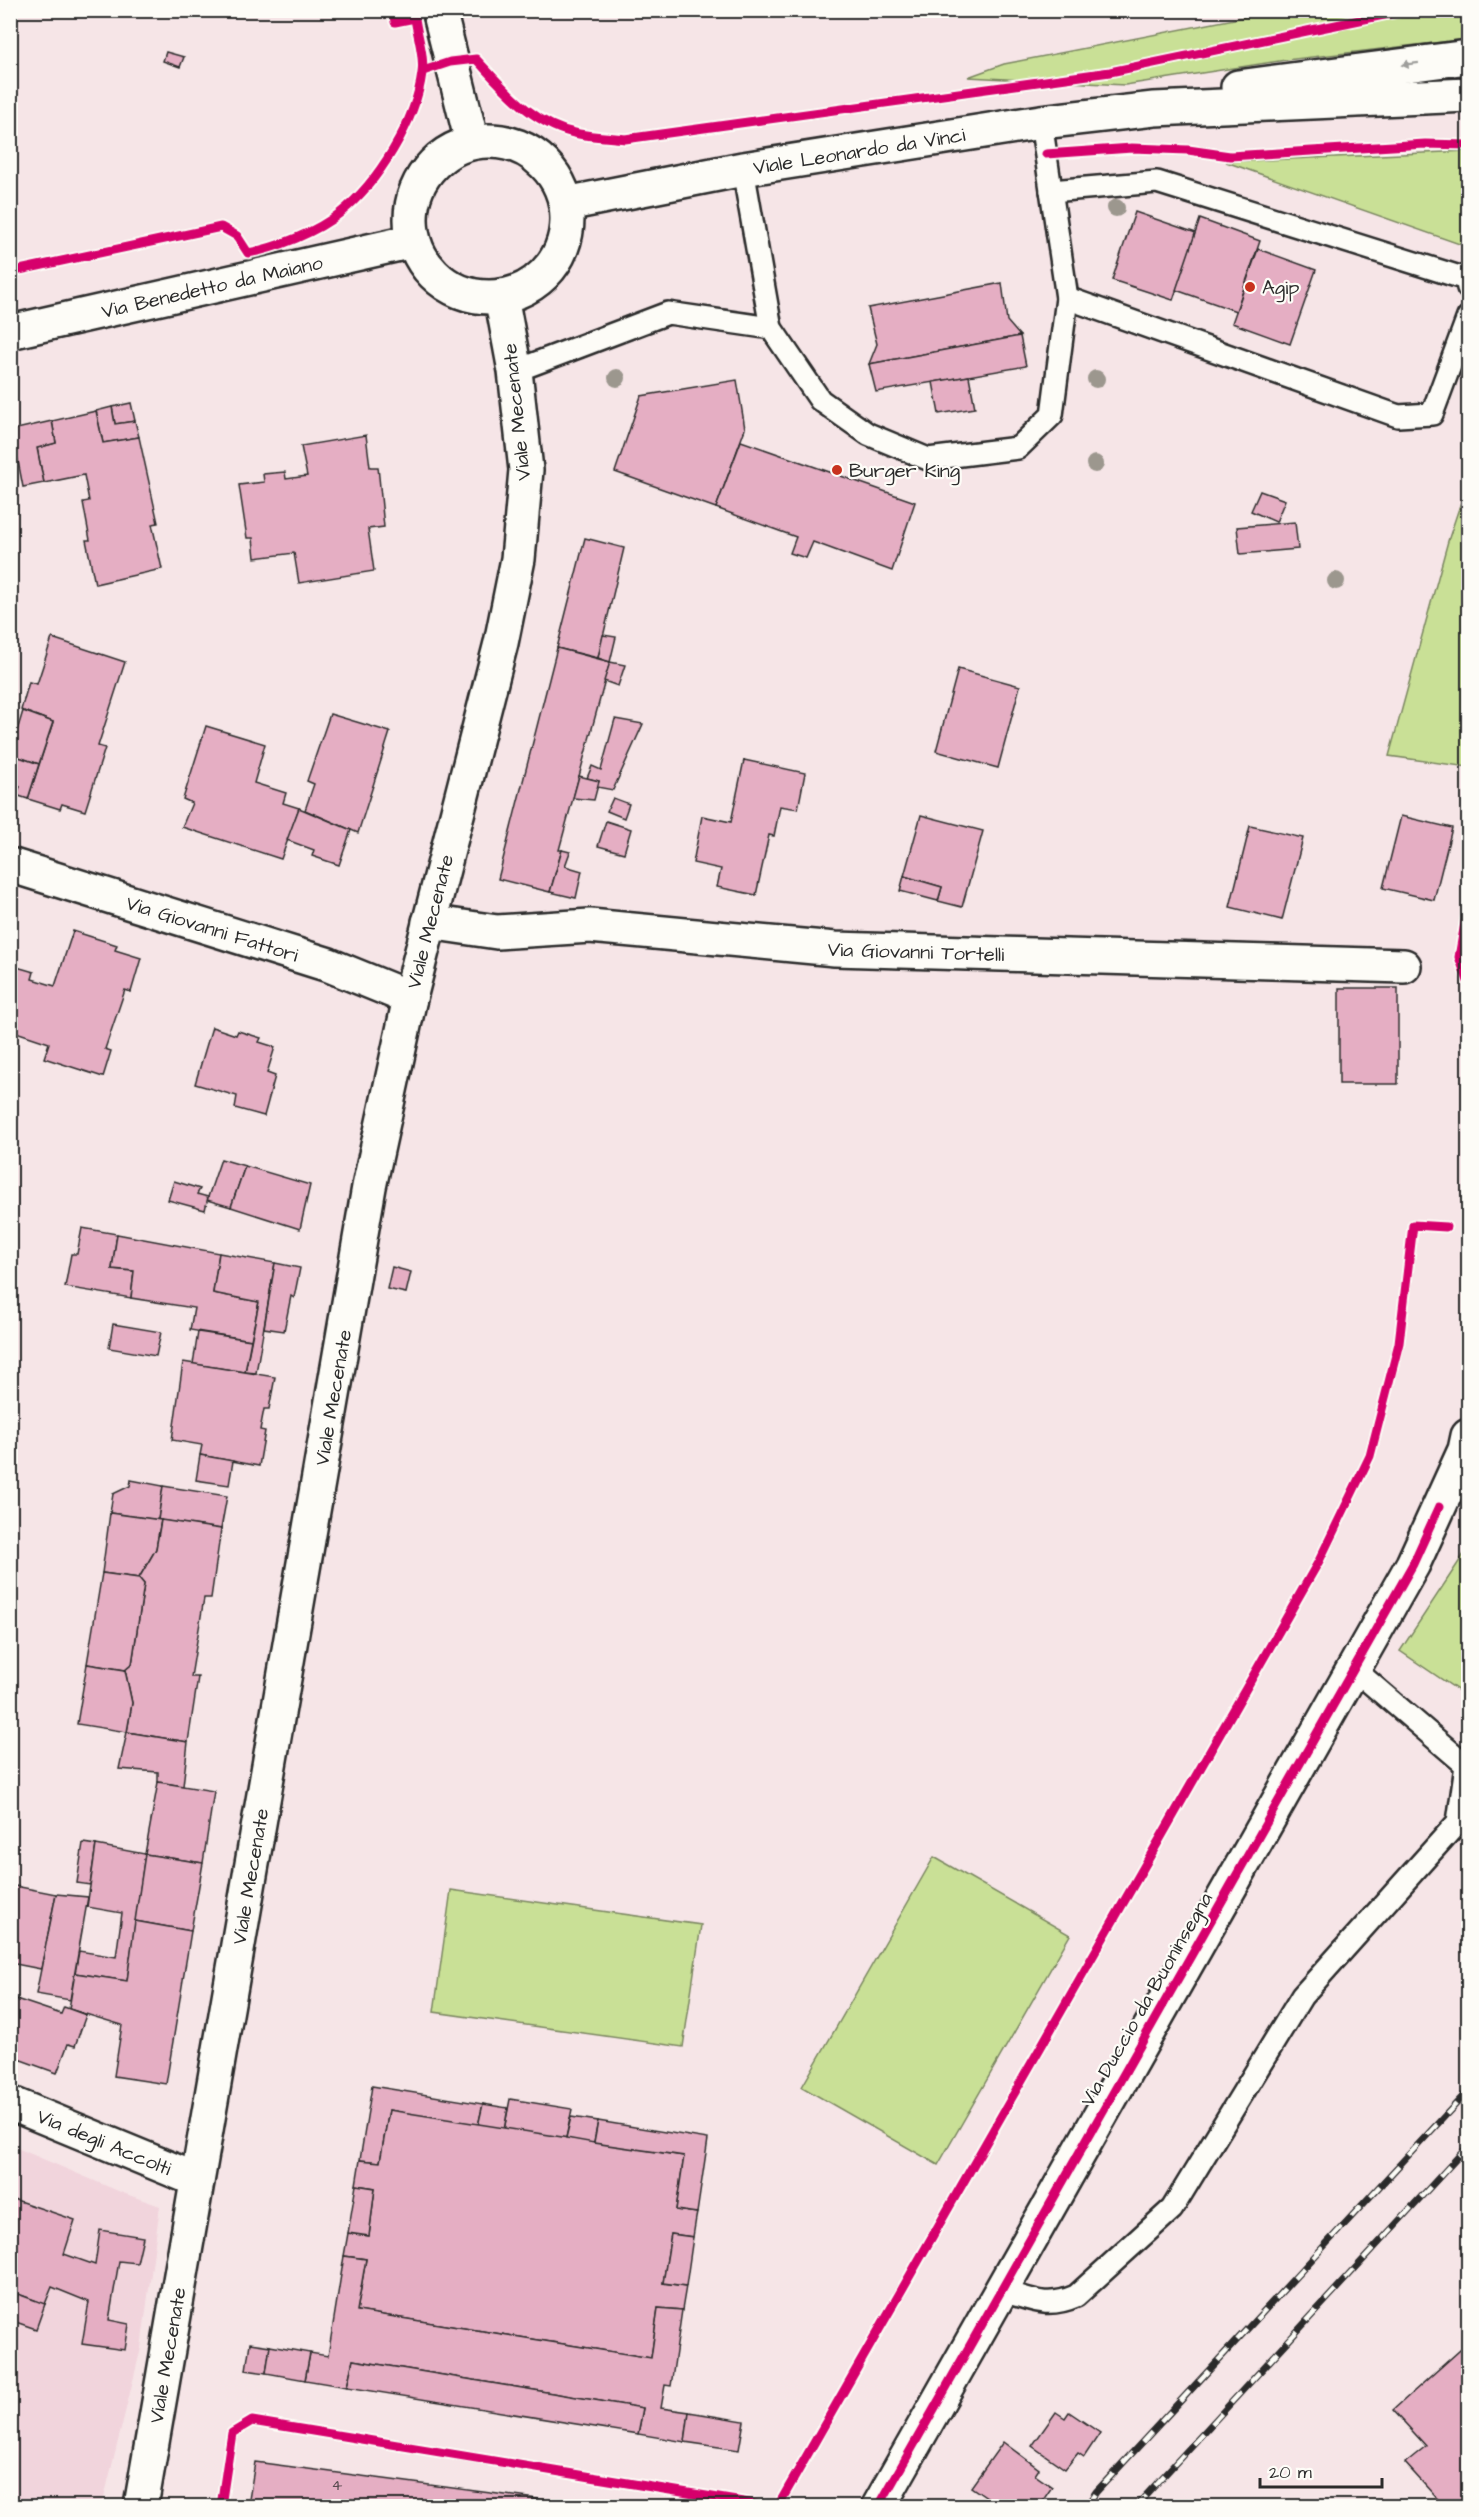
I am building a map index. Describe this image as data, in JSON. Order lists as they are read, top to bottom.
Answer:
{
  "streets": {
    "main road": [
      "Viale Leonardo da Vinci",
      "Via Benedetto da Maiano",
      "Viale Mecenate",
      "Via Giovanni Fattori",
      "Via Giovanni Tortelli",
      "Via Duccio da Buoninsegna",
      "Via degli Accolti"
    ]
  },
  "crossings": [
    ["Viale Leonardo da Vinci", "Via Benedetto da Maiano"],
    ["Viale Leonardo da Vinci", "Viale Mecenate"],
    ["Via Benedetto da Maiano", "Viale Mecenate"],
    ["Viale Mecenate", "Via Giovanni Fattori"],
    ["Viale Mecenate", "Via Giovanni Tortelli"],
    ["Viale Mecenate", "Via degli Accolti"]
  ],
  "places": ["Agip", "Burger King"],
  "house_numbers": ["4"],
  "scale_bar": "20 m"
}
